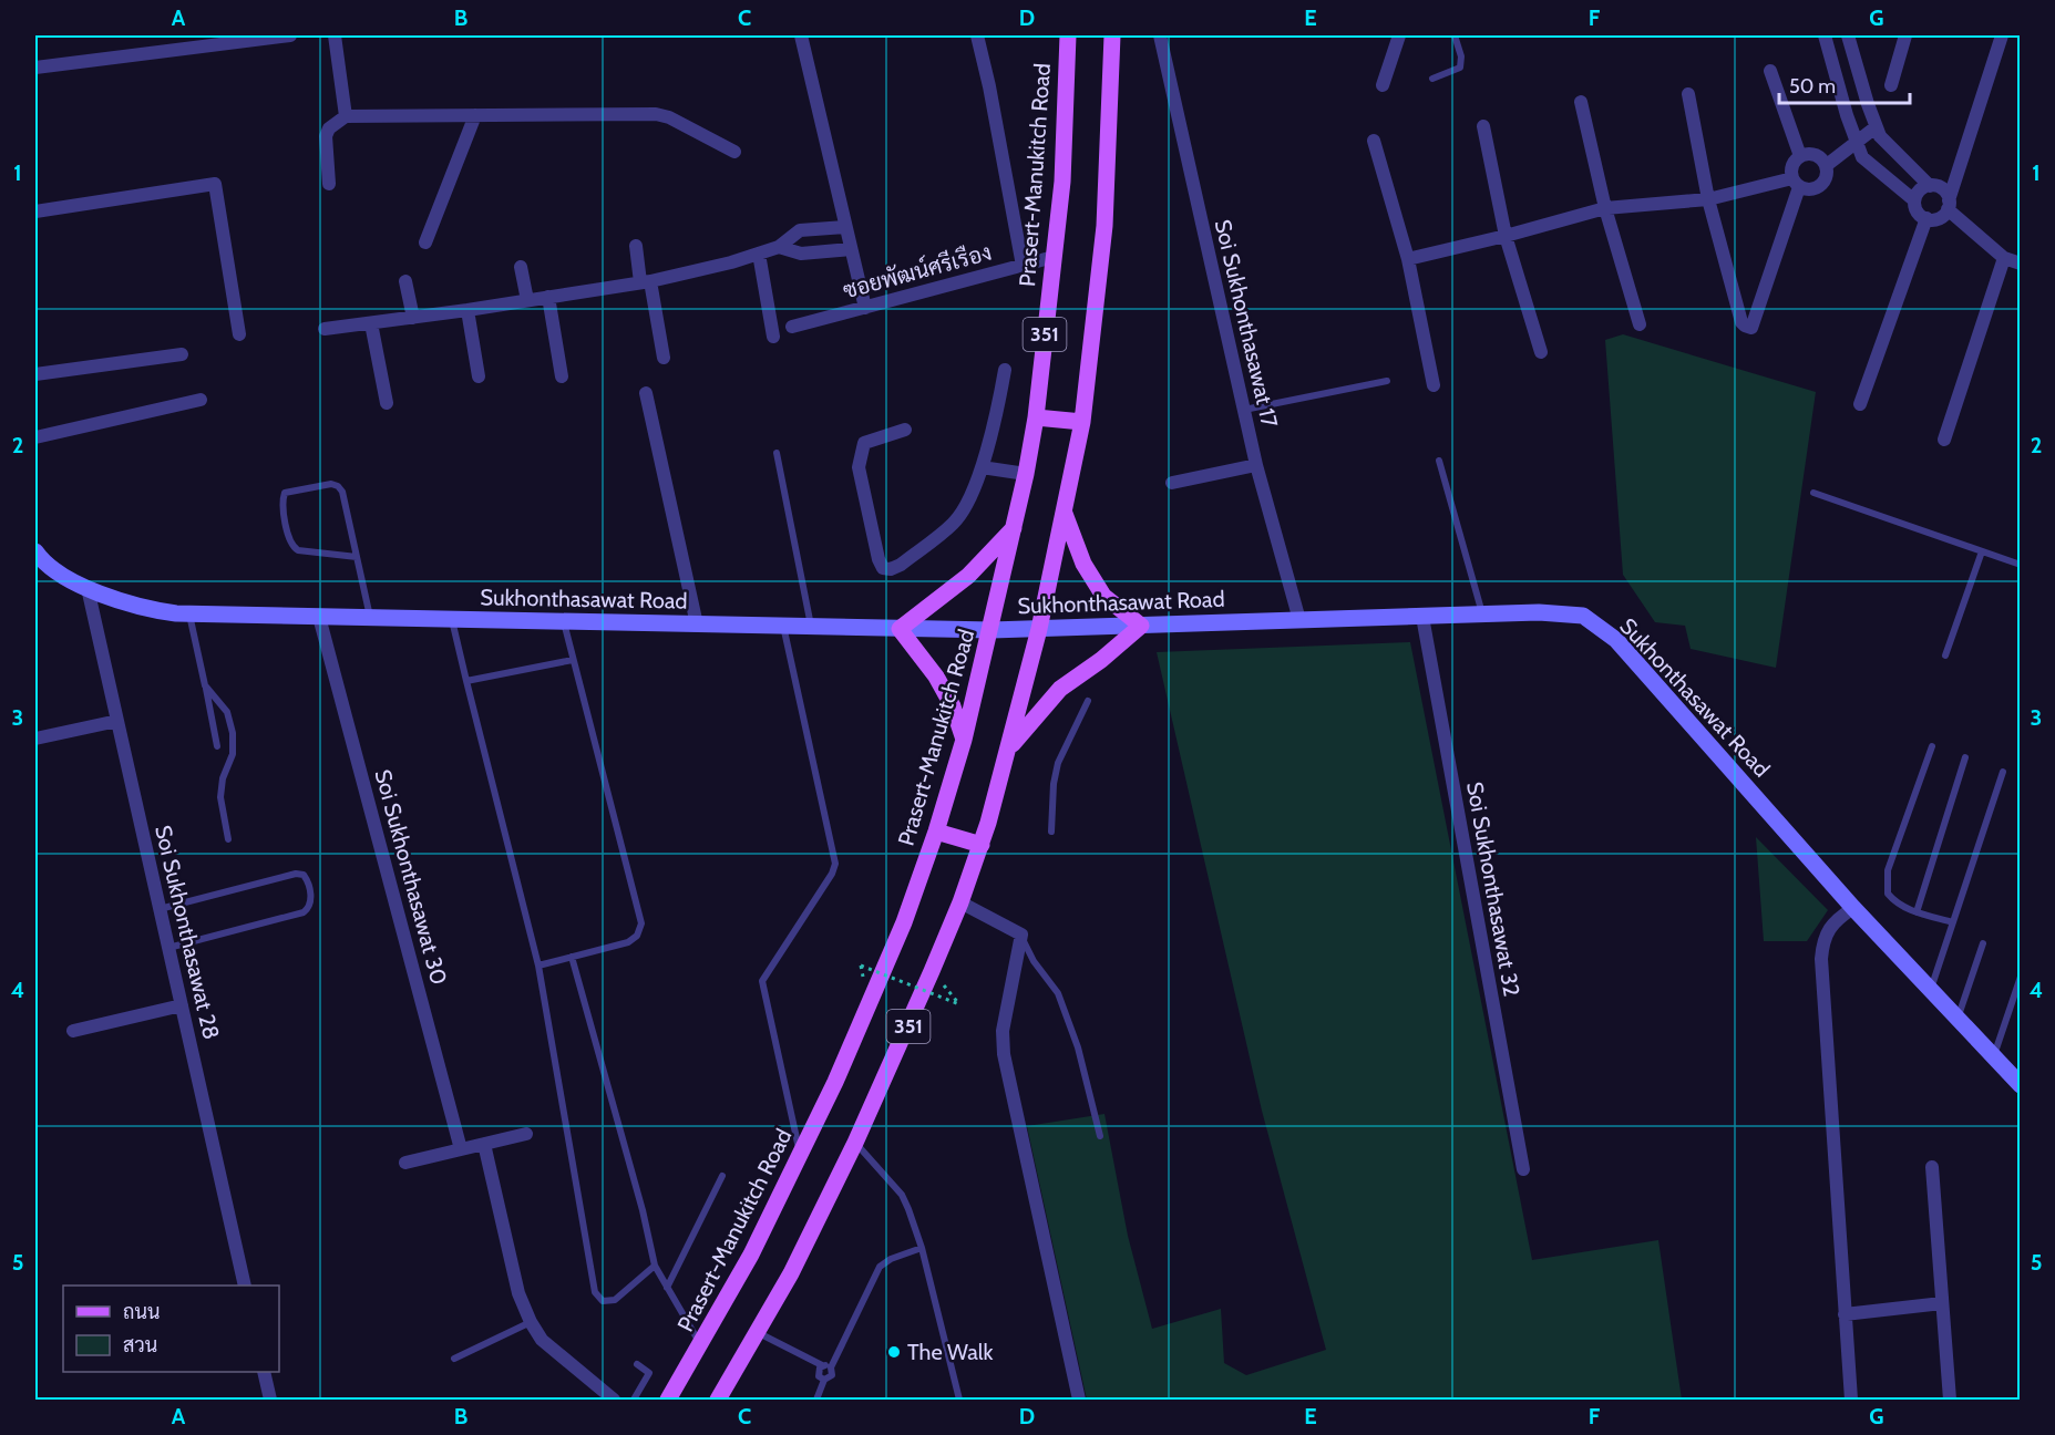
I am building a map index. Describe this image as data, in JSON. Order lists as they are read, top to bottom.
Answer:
{
  "streets": {
    "main road": ["Prasert-Manukitch Road", "351", "Sukhonthasawat Road"],
    "street": [
      "ซอยพัฒน์ศรีเรือง",
      "Soi Sukhonthasawat 17",
      "Soi Sukhonthasawat 30",
      "Soi Sukhonthasawat 32",
      "Soi Sukhonthasawat 28"
    ]
  },
  "crossings": [
    ["Prasert-Manukitch Road", "ซอยพัฒน์ศรีเรือง"],
    ["Prasert-Manukitch Road", "Sukhonthasawat Road"],
    ["Soi Sukhonthasawat 17", "Sukhonthasawat Road"],
    ["351", "Sukhonthasawat Road"],
    ["Sukhonthasawat Road", "Soi Sukhonthasawat 30"],
    ["Sukhonthasawat Road", "Soi Sukhonthasawat 32"],
    ["Sukhonthasawat Road", "Soi Sukhonthasawat 28"]
  ],
  "places": ["The Walk"],
  "legend": ["ถนน", "สวน"],
  "scale_bar": "50 m",
  "grid": {
    "columns": [
      "A",
      "B",
      "C",
      "D",
      "E",
      "F",
      "G"
    ],
    "rows": [
      "1",
      "2",
      "3",
      "4",
      "5"
    ]
  }
}
